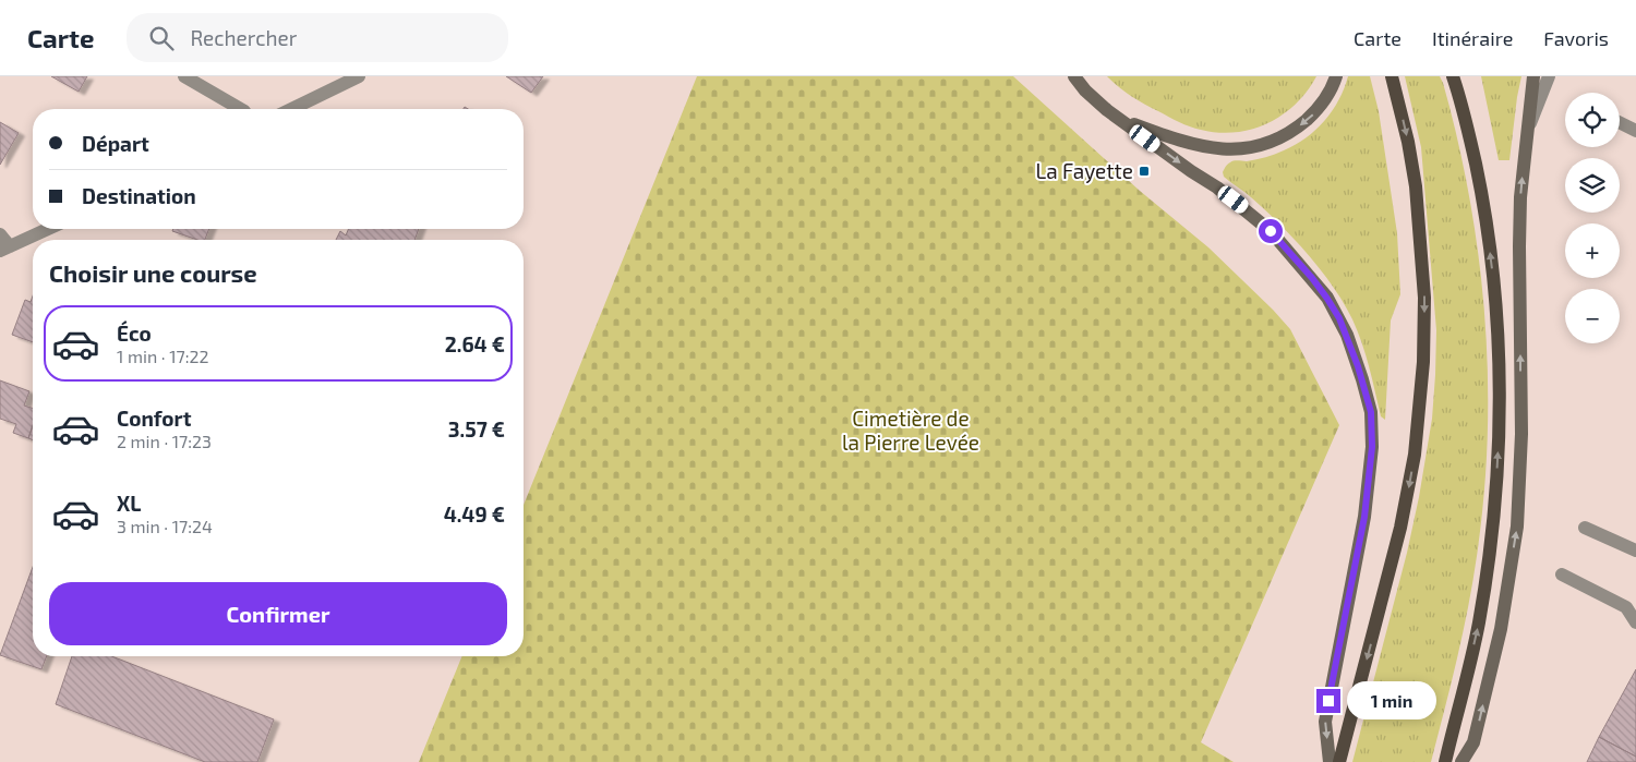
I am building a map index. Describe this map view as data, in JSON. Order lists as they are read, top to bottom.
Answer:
{
  "parks": ["Cimetière de la Pierre Levée"],
  "places": {
    "transit": ["La Fayette"]
  },
  "page": {
    "header": "Carte",
    "search": "Rechercher",
    "nav": ["Carte", "Itinéraire", "Favoris"],
    "map_buttons": ["+", "−"],
    "banner": ["Départ", "Destination"],
    "heading": "Choisir une course",
    "list": [
      {
        "name": "Éco",
        "note": "1 min · 17:22",
        "value": "2.64 €"
      },
      {
        "name": "Confort",
        "note": "2 min · 17:23",
        "value": "3.57 €"
      },
      {
        "name": "XL",
        "note": "3 min · 17:24",
        "value": "4.49 €"
      }
    ],
    "buttons": "Confirmer",
    "bubble": "1 min"
  }
}
